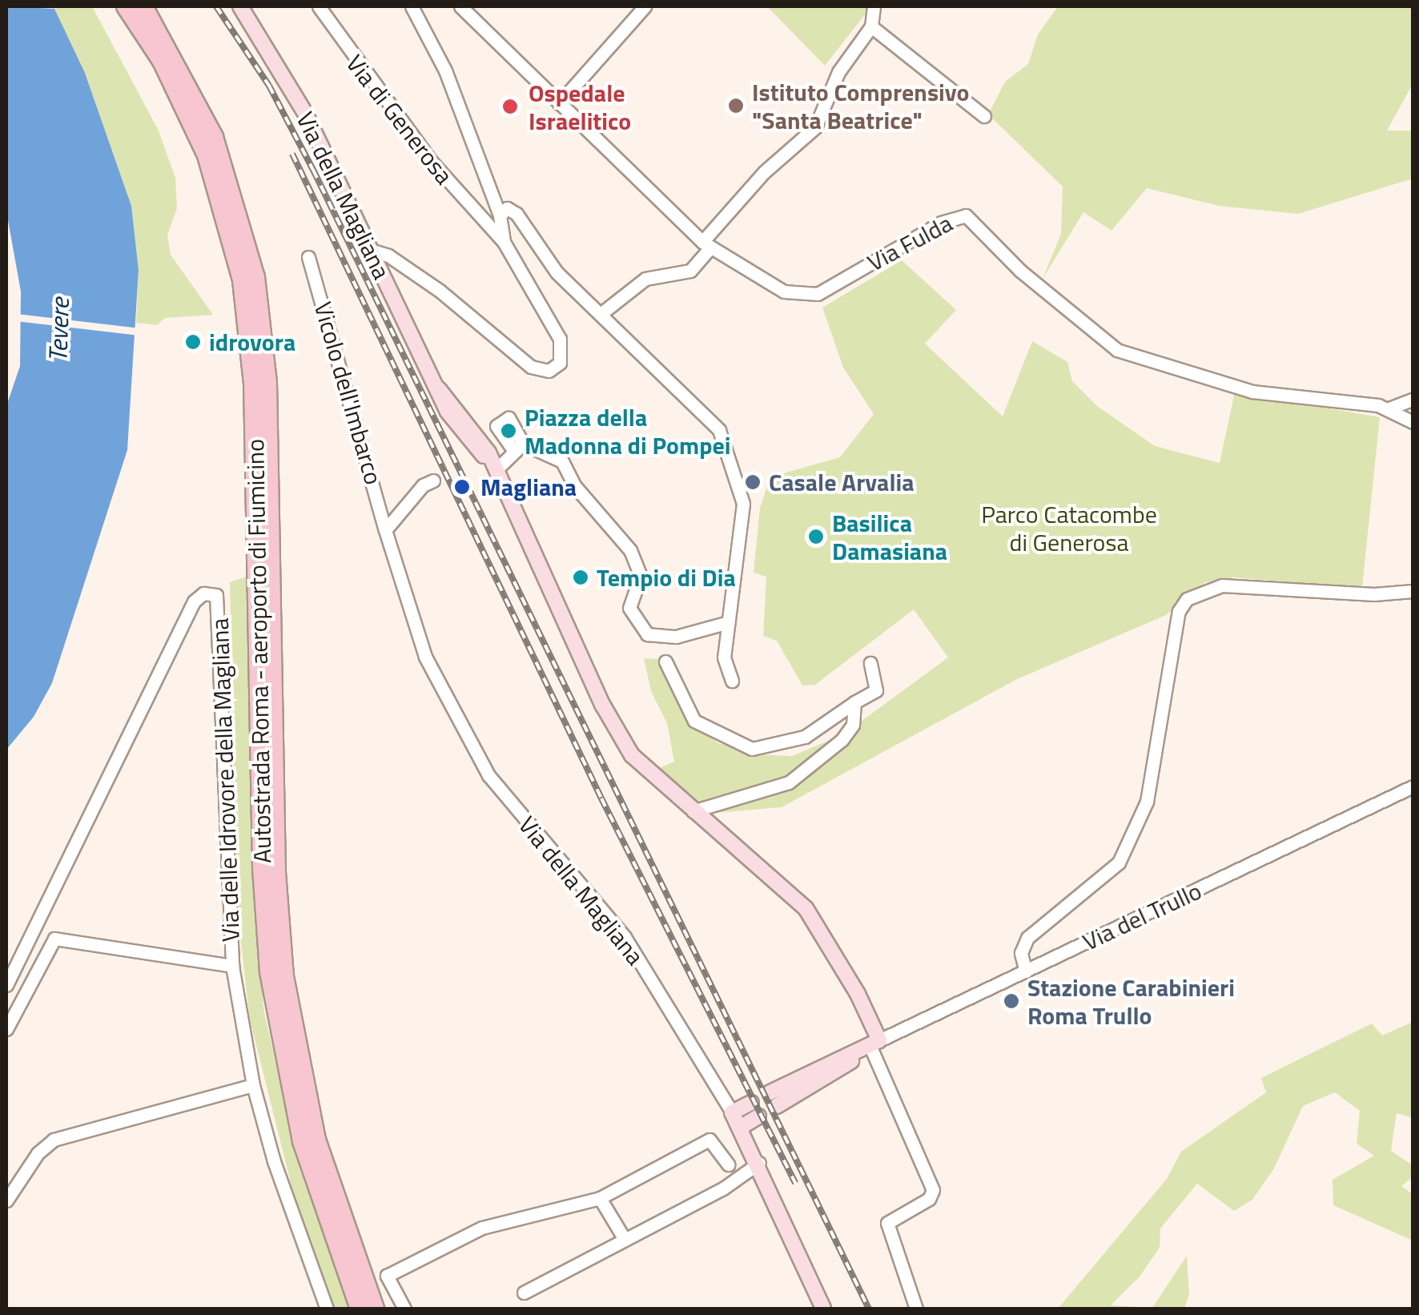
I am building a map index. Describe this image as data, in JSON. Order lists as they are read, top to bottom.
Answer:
{
  "streets": {
    "highway": ["Autostrada Roma - aeroporto di Fiumicino"],
    "main road": ["Via della Magliana", "Via del Trullo"],
    "street": [
      "Via di Generosa",
      "Via Fulda",
      "Vicolo dell'Imbarco",
      "Via delle Idrovore della Magliana"
    ]
  },
  "crossings": [
    ["Via di Generosa", "Via della Magliana"],
    ["Via della Magliana", "Vicolo dell'Imbarco"],
    ["Via della Magliana", "Via del Trullo"]
  ],
  "water": ["Tevere"],
  "parks": ["Parco Catacombe di Generosa"],
  "places": [
    "Istituto Comprensivo \"Santa Beatrice\"",
    "Ospedale Israelitico",
    "idrovora",
    "Piazza della Madonna di Pompei",
    "Casale Arvalia",
    "Magliana",
    "Basilica Damasiana",
    "Tempio di Dia",
    "Stazione Carabinieri Roma Trullo"
  ]
}
